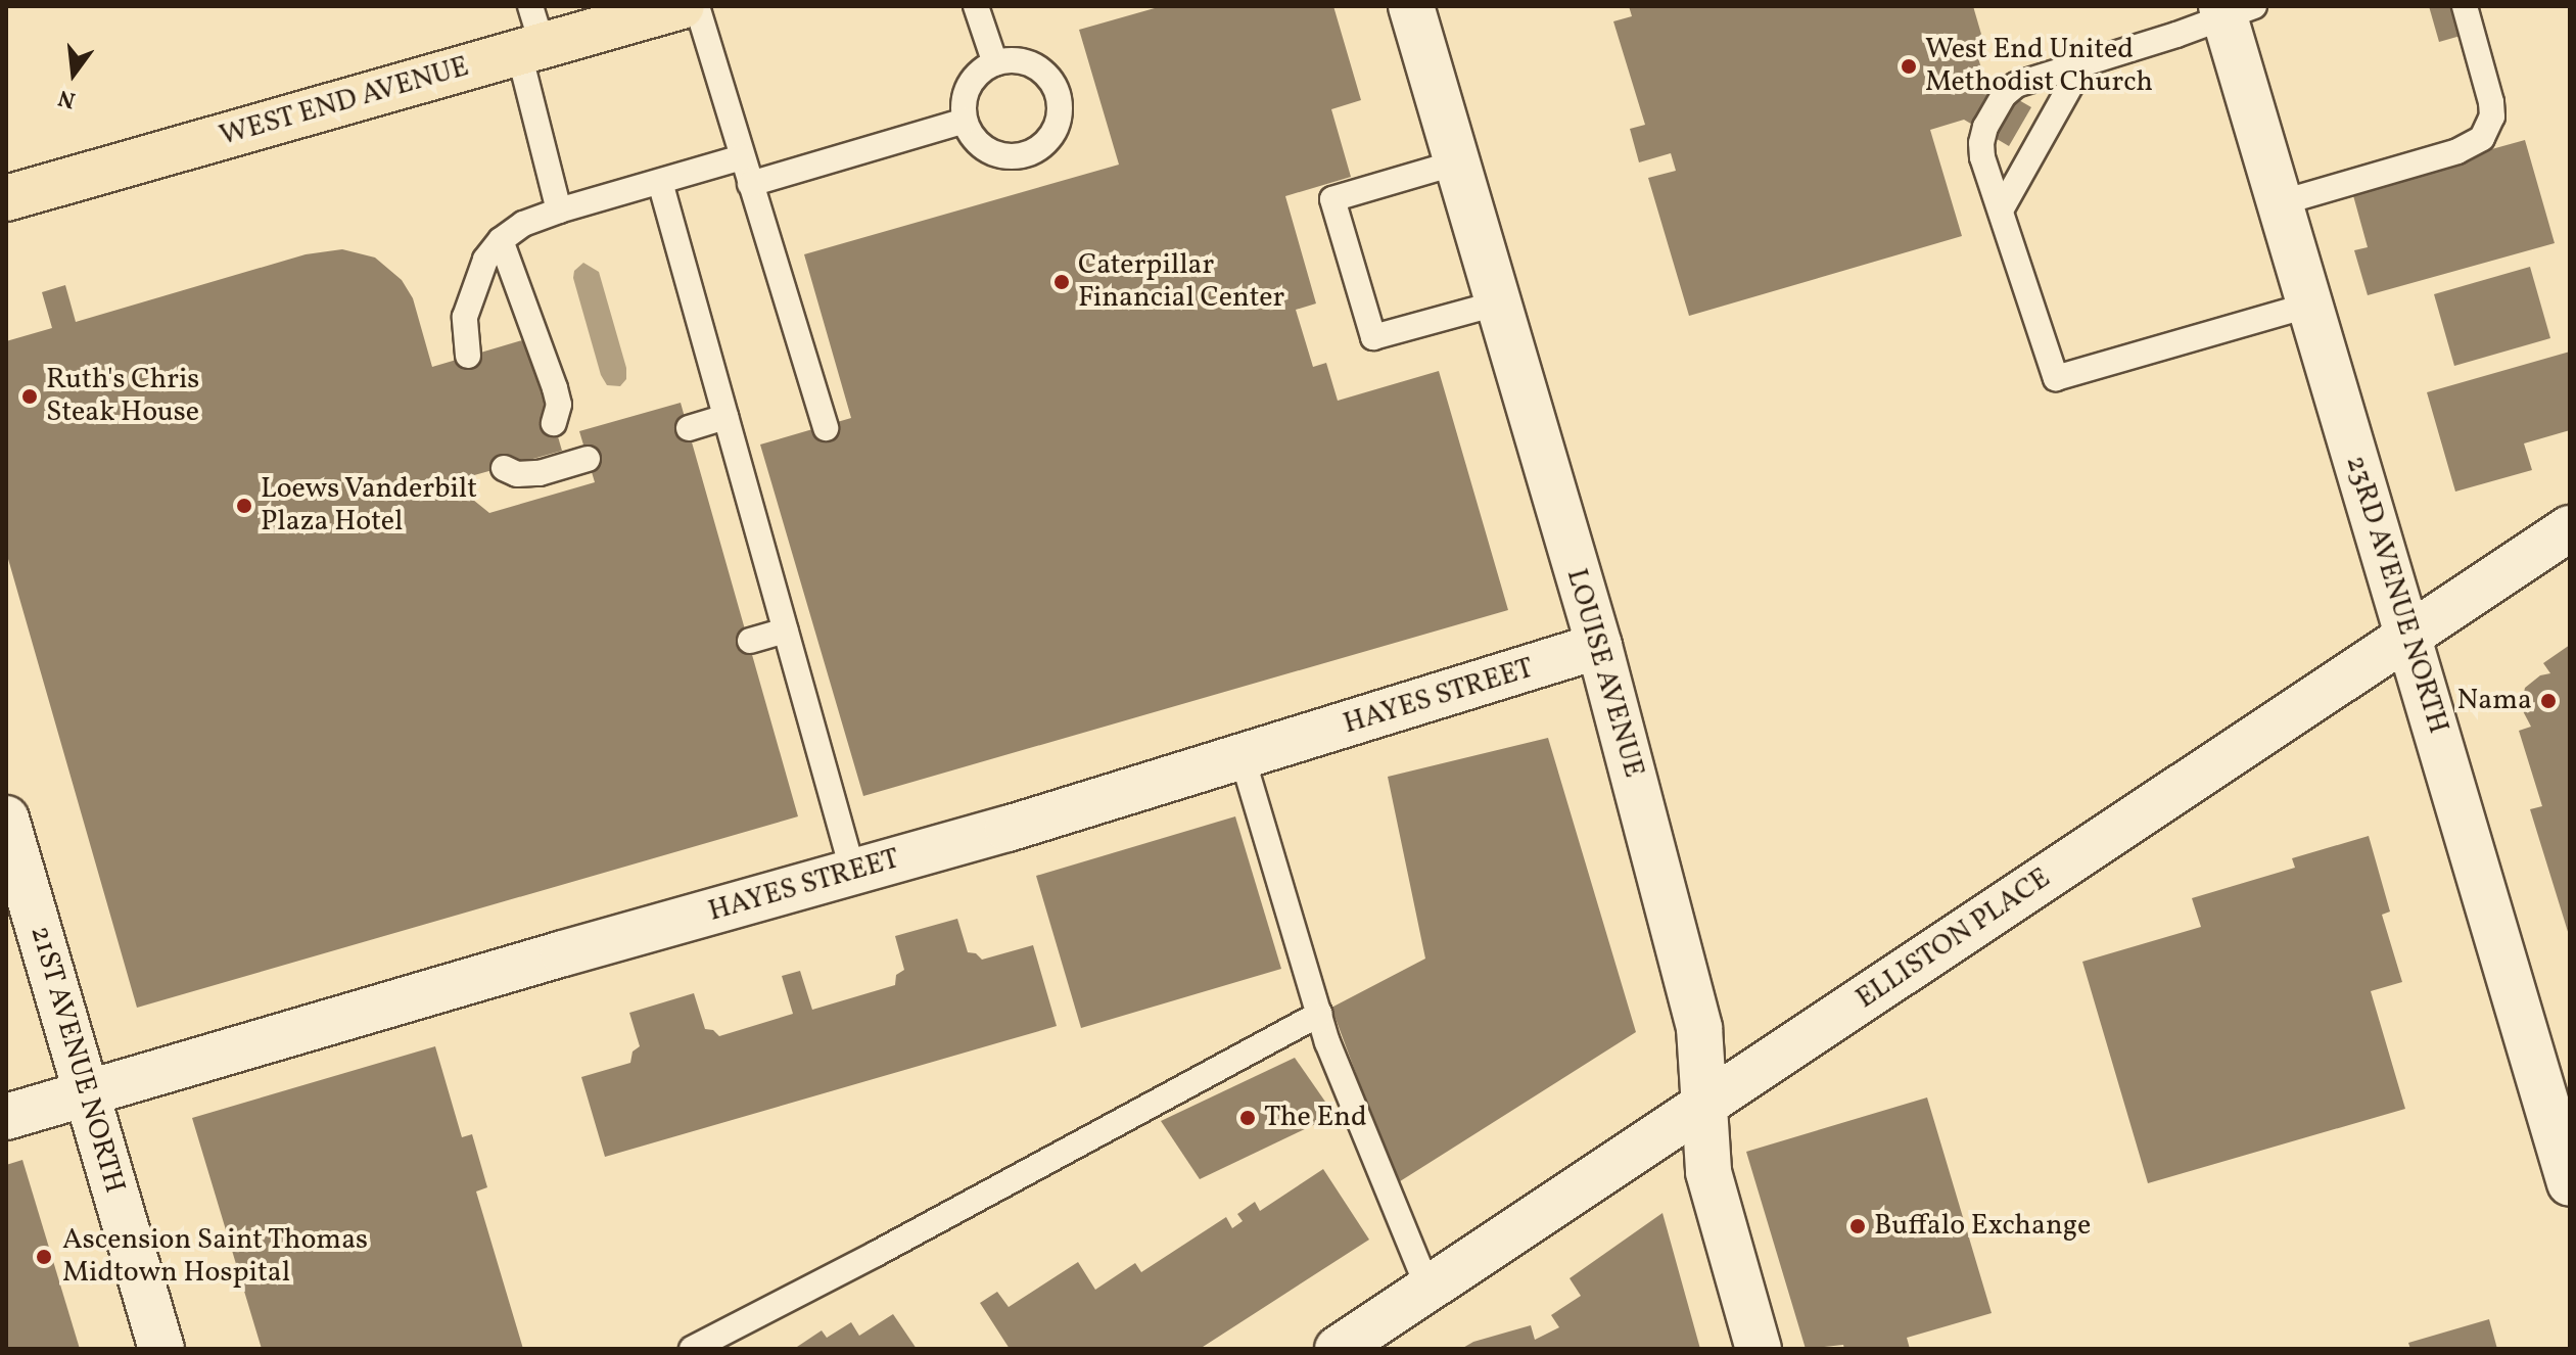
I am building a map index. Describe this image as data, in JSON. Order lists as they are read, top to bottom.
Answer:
{
  "streets": {
    "main road": ["WEST END AVENUE"],
    "street": [
      "23RD AVENUE NORTH",
      "LOUISE AVENUE",
      "HAYES STREET",
      "ELLISTON PLACE",
      "21ST AVENUE NORTH"
    ]
  },
  "crossings": [
    ["23RD AVENUE NORTH", "ELLISTON PLACE"],
    ["LOUISE AVENUE", "HAYES STREET"],
    ["LOUISE AVENUE", "ELLISTON PLACE"],
    ["HAYES STREET", "21ST AVENUE NORTH"]
  ],
  "places": [
    "West End United Methodist Church",
    "Caterpillar Financial Center",
    "Ruth's Chris Steak House",
    "Loews Vanderbilt Plaza Hotel",
    "Nama",
    "The End",
    "Buffalo Exchange",
    "Ascension Saint Thomas Midtown Hospital"
  ],
  "north": "bottom"
}
